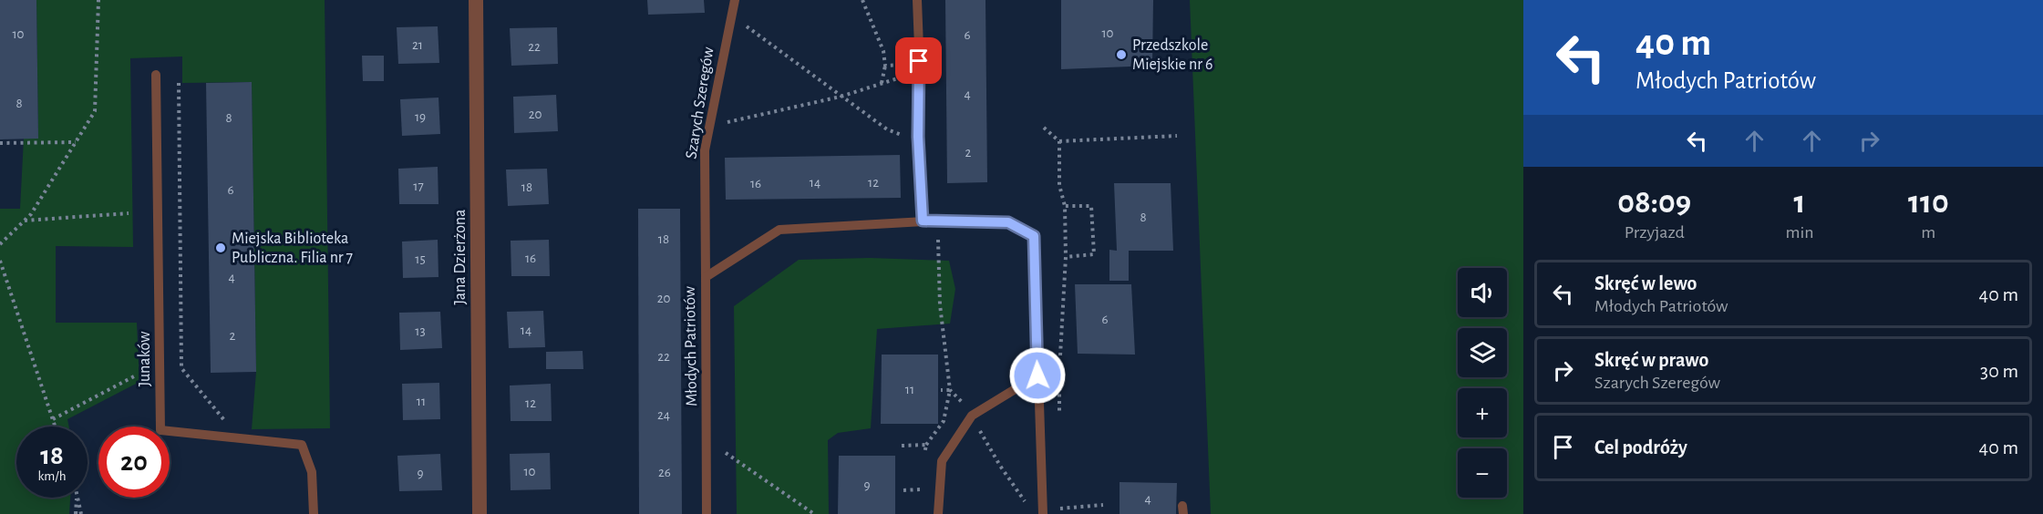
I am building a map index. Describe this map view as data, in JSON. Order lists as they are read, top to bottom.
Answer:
{
  "streets": {
    "street": ["Jana Dzierżona"],
    "lane": ["Szarych Szeregów", "Młodych Patriotów", "Junaków"]
  },
  "crossings": [
    ["Szarych Szeregów", "Młodych Patriotów"]
  ],
  "places": ["Przedszkole Miejskie nr 6", "Miejska Biblioteka Publiczna. Filia nr 7"],
  "house_numbers": [
    "10",
    "10",
    "6",
    "21",
    "22",
    "4",
    "8",
    "20",
    "19",
    "8",
    "2",
    "14",
    "12",
    "16",
    "17",
    "18",
    "6",
    "8",
    "18",
    "16",
    "15",
    "4",
    "20",
    "6",
    "14",
    "13",
    "2",
    "22",
    "11",
    "11",
    "12",
    "24",
    "10",
    "26",
    "9",
    "9",
    "4"
  ],
  "page": {
    "turn": ["40 m", "Młodych Patriotów"],
    "eta": [
      "08:09",
      "Przyjazd",
      "1",
      "min",
      "110",
      "m"
    ],
    "list": [
      {
        "name": "Skręć w lewo",
        "note": "Młodych Patriotów",
        "value": "40 m"
      },
      {
        "name": "Skręć w prawo",
        "note": "Szarych Szeregów",
        "value": "30 m"
      },
      {
        "name": "Cel podróży",
        "value": "40 m"
      }
    ],
    "map_buttons": ["+", "−"],
    "speed": "18 km/h",
    "limit": "20"
  }
}
